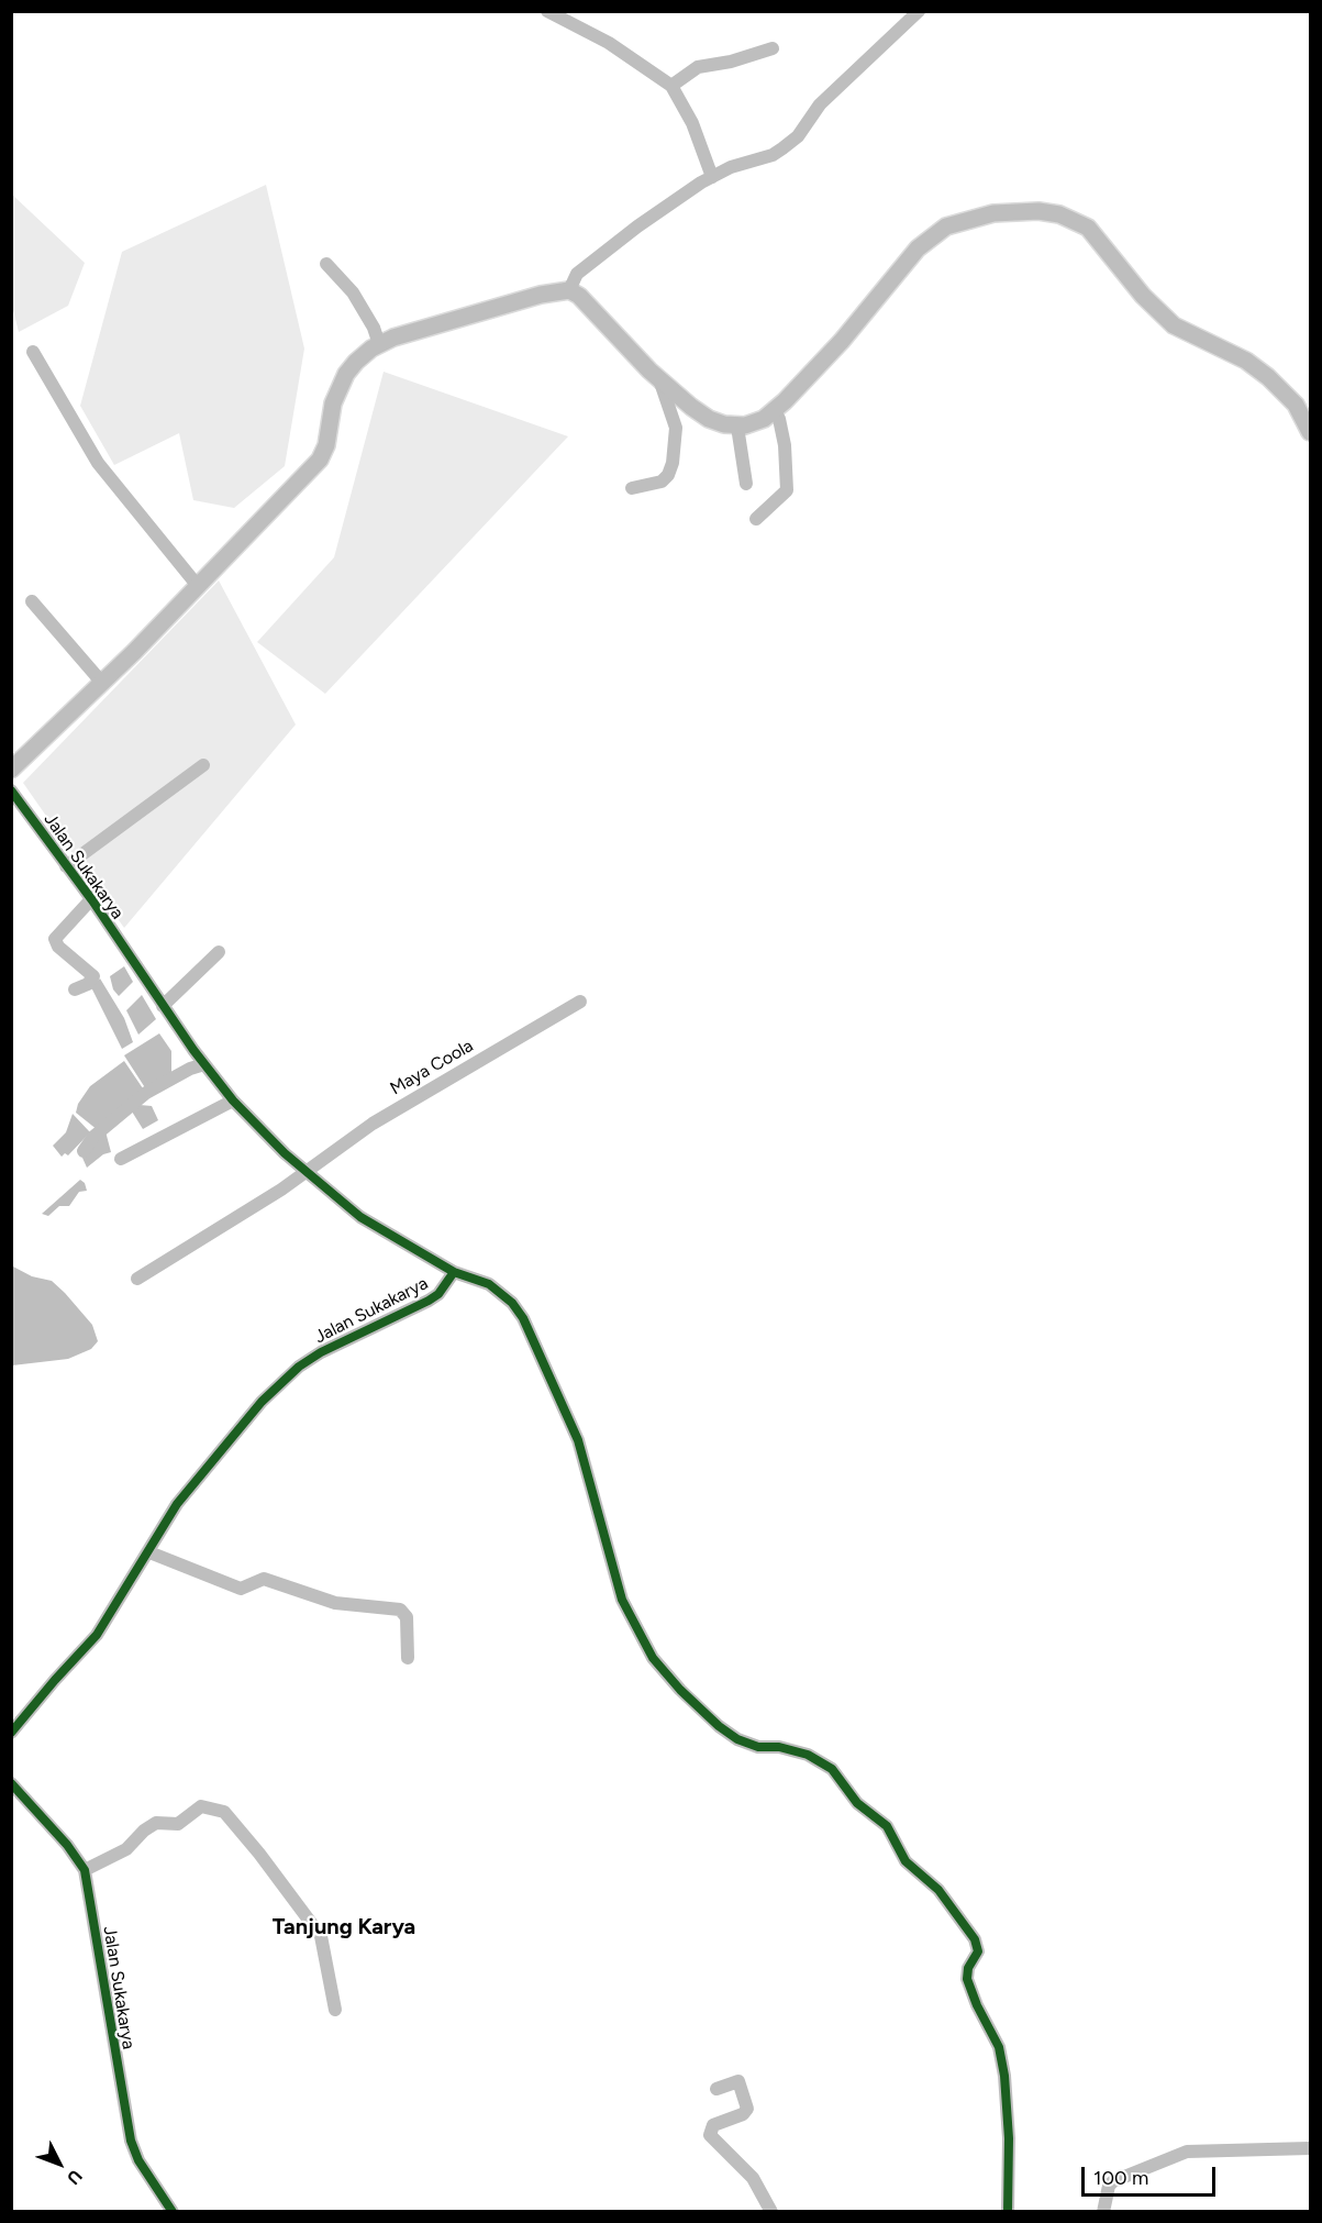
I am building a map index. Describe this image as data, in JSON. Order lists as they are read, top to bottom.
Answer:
{
  "streets": {
    "street": ["Jalan Sukakarya", "Maya Coola"]
  },
  "crossings": [
    ["Jalan Sukakarya", "Maya Coola"]
  ],
  "districts": ["Tanjung Karya"],
  "scale_bar": "100 m",
  "north": "bottom right"
}
